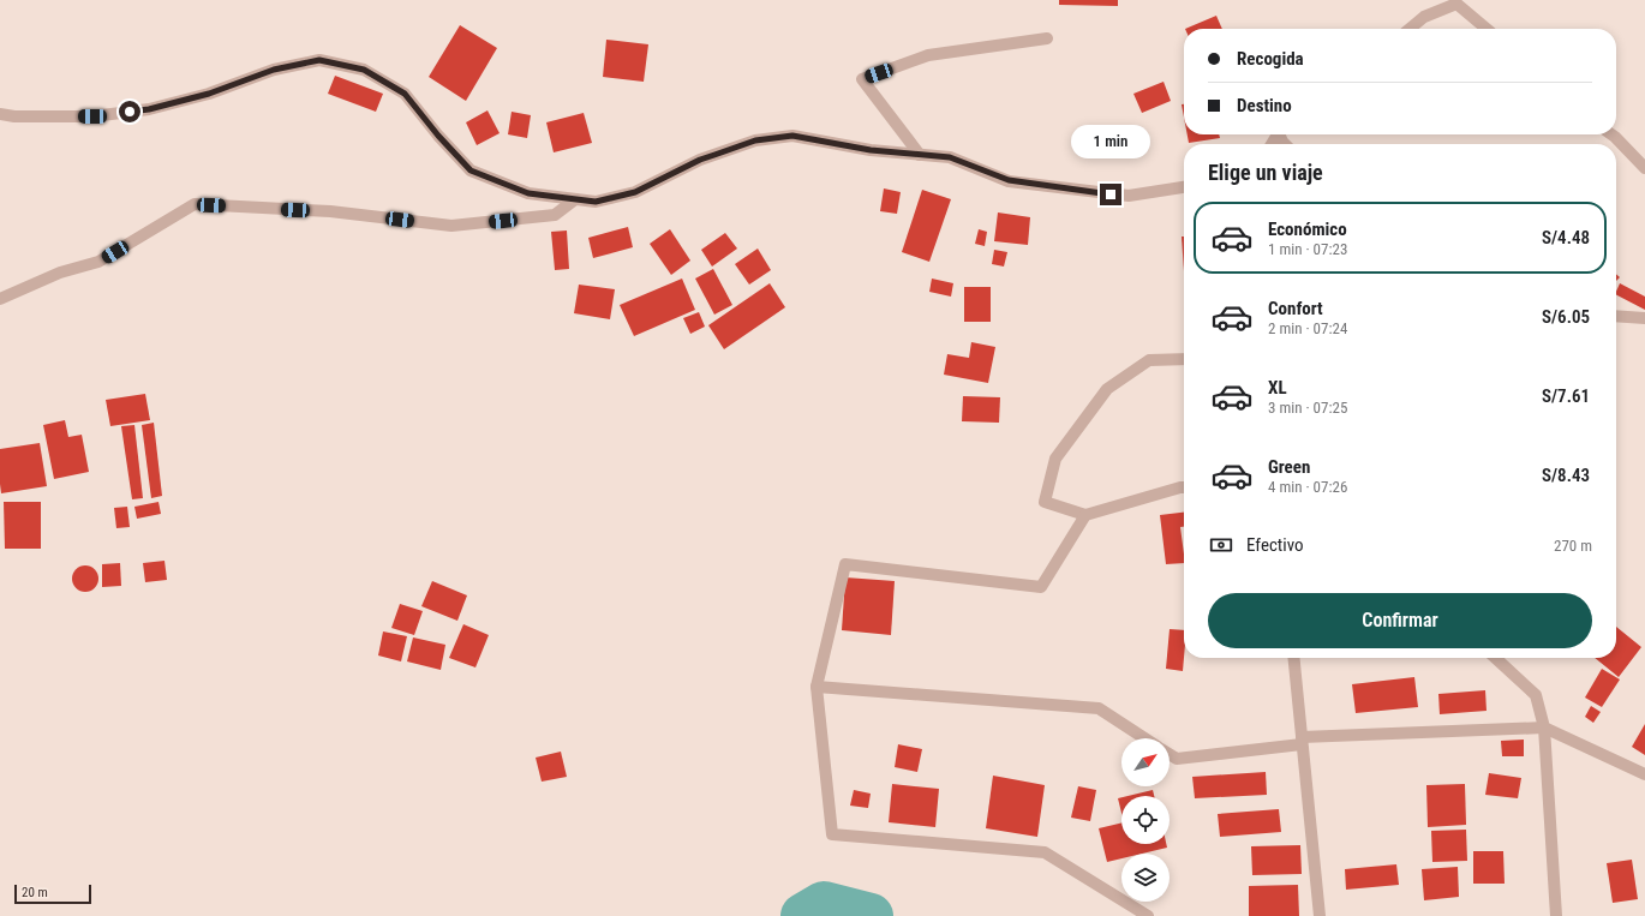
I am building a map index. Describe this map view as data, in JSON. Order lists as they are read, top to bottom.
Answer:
{
  "scale_bar": "20 m",
  "north": "top right",
  "page": {
    "banner": ["Recogida", "Destino"],
    "bubble": "1 min",
    "heading": "Elige un viaje",
    "list": [
      {
        "name": "Económico",
        "note": "1 min · 07:23",
        "value": "S/4.48"
      },
      {
        "name": "Confort",
        "note": "2 min · 07:24",
        "value": "S/6.05"
      },
      {
        "name": "XL",
        "note": "3 min · 07:25",
        "value": "S/7.61"
      },
      {
        "name": "Green",
        "note": "4 min · 07:26",
        "value": "S/8.43"
      }
    ],
    "pay": ["Efectivo", "270 m"],
    "buttons": "Confirmar",
    "scale": "20 m"
  }
}
